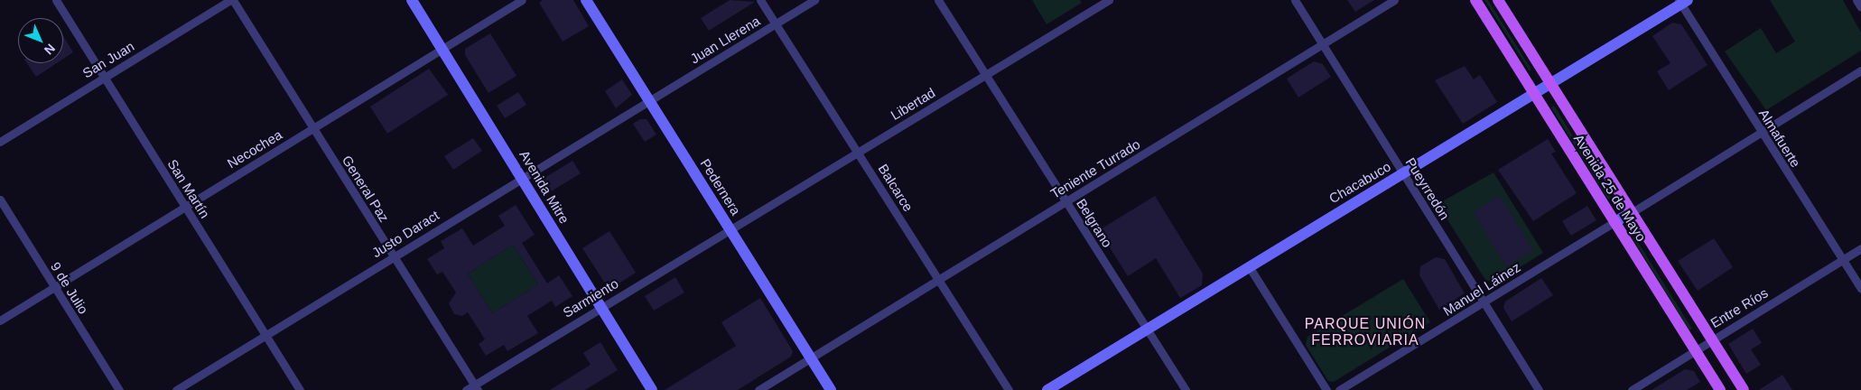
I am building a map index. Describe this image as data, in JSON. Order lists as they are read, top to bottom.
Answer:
{
  "streets": {
    "main road": ["Avenida 25 de Mayo"],
    "street": [
      "Juan Llerena",
      "San Juan",
      "Libertad",
      "Almafuerte",
      "Necochea",
      "Teniente Turrado",
      "Chacabuco",
      "Avenida Mitre",
      "Pedernera",
      "Balcarce",
      "San Martín",
      "General Paz",
      "Pueyrredón",
      "Belgrano",
      "Justo Daract",
      "9 de Julio",
      "Manuel Láinez",
      "Sarmiento",
      "Entre Ríos"
    ]
  },
  "crossings": [
    ["Juan Llerena", "Pedernera"],
    ["Juan Llerena", "Balcarce"],
    ["Juan Llerena", "Justo Daract"],
    ["San Juan", "San Martín"],
    ["San Juan", "General Paz"],
    ["Libertad", "Pedernera"],
    ["Libertad", "Balcarce"],
    ["Libertad", "Belgrano"],
    ["Libertad", "Sarmiento"],
    ["Almafuerte", "Chacabuco"],
    ["Almafuerte", "Entre Ríos"],
    ["Necochea", "Avenida Mitre"],
    ["Necochea", "San Martín"],
    ["Necochea", "General Paz"],
    ["Necochea", "9 de Julio"],
    ["Teniente Turrado", "Pedernera"],
    ["Teniente Turrado", "Balcarce"],
    ["Teniente Turrado", "Pueyrredón"],
    ["Teniente Turrado", "Belgrano"],
    ["Chacabuco", "Avenida 25 de Mayo"],
    ["Chacabuco", "Pueyrredón"],
    ["Chacabuco", "Belgrano"],
    ["Avenida Mitre", "Justo Daract"],
    ["Avenida Mitre", "Sarmiento"],
    ["Pedernera", "Justo Daract"],
    ["Pedernera", "Sarmiento"],
    ["Avenida 25 de Mayo", "Manuel Láinez"],
    ["Avenida 25 de Mayo", "Entre Ríos"],
    ["San Martín", "Justo Daract"],
    ["General Paz", "Justo Daract"],
    ["General Paz", "Sarmiento"],
    ["Pueyrredón", "Manuel Láinez"]
  ],
  "districts": ["PARQUE UNIÓN FERROVIARIA"],
  "north": "bottom right"
}
